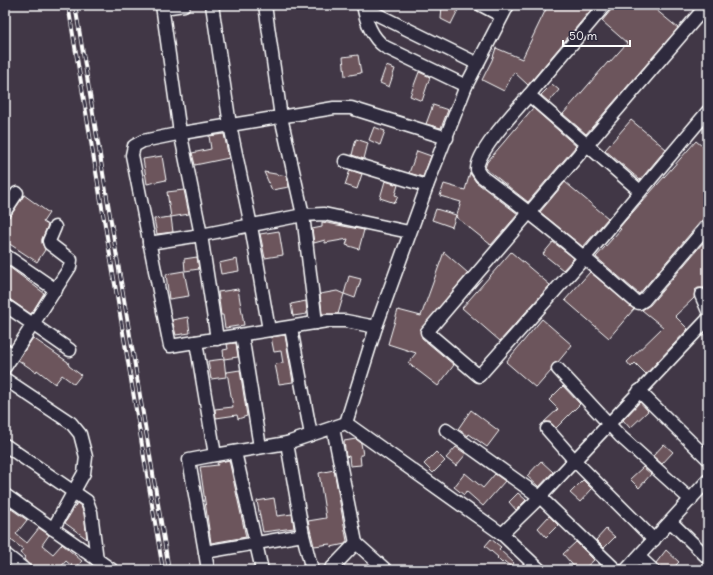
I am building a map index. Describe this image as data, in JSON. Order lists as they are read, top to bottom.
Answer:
{
  "scale_bar": "50 m"
}
